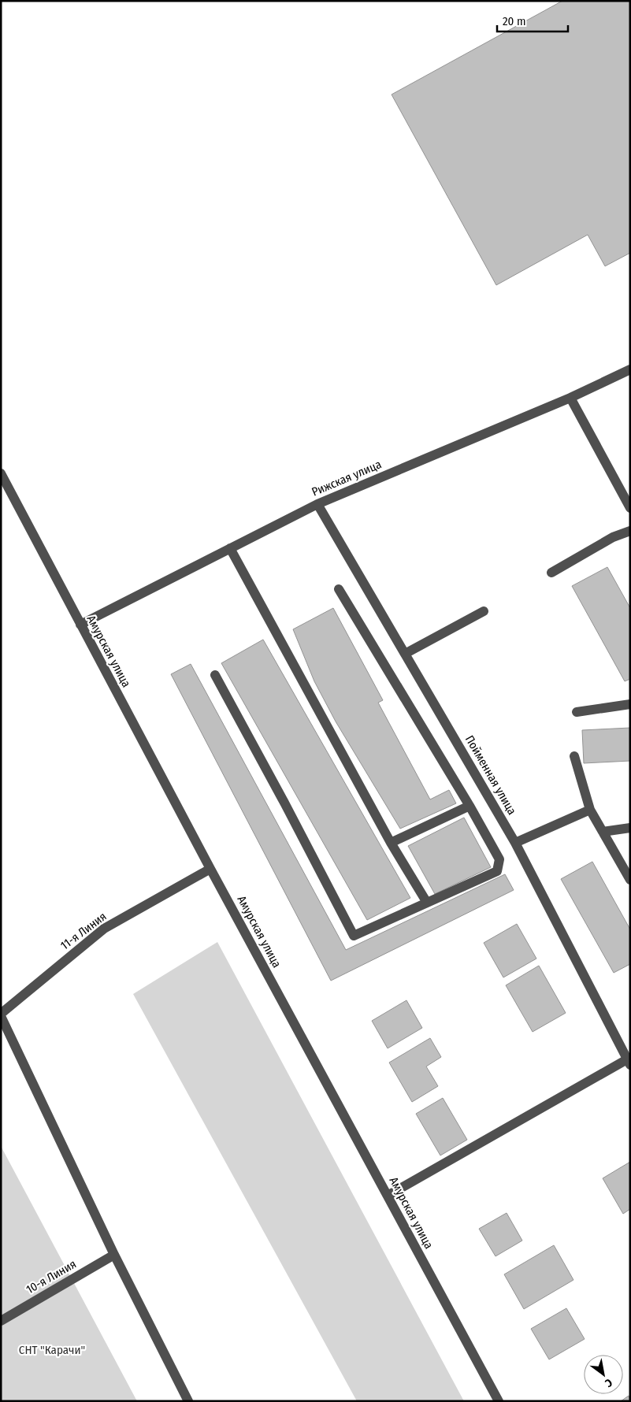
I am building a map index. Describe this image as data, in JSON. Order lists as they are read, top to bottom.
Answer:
{
  "streets": {
    "street": [
      "Рижская улица",
      "Амурская улица",
      "Пойменная улица",
      "11-я Линия",
      "10-я Линия"
    ]
  },
  "crossings": [
    ["Рижская улица", "Амурская улица"],
    ["Рижская улица", "Пойменная улица"],
    ["Амурская улица", "11-я Линия"]
  ],
  "parks": ["СНТ \"Карачи\""],
  "scale_bar": "20 m",
  "north": "bottom right"
}
